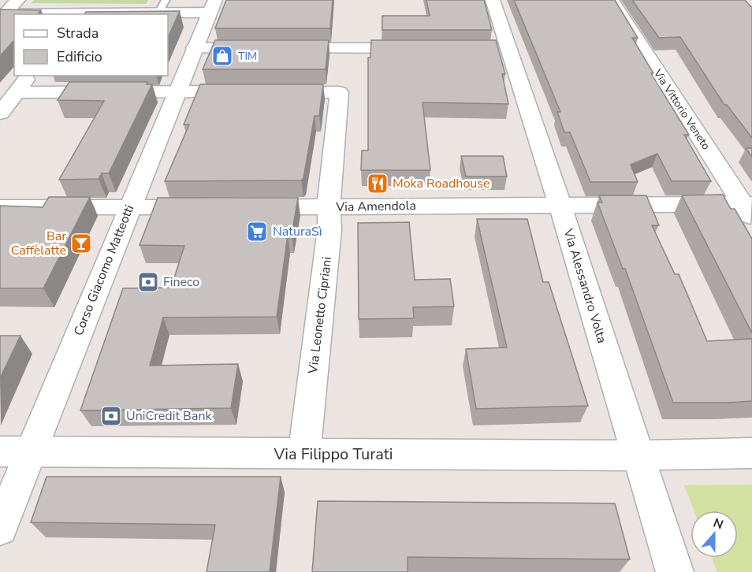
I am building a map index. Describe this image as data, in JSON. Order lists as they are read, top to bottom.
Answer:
{
  "streets": {
    "street": [
      "Via Vittorio Veneto",
      "Via Amendola",
      "Corso Giacomo Matteotti",
      "Via Alessandro Volta",
      "Via Leonetto Cipriani",
      "Via Filippo Turati"
    ]
  },
  "crossings": [
    ["Via Vittorio Veneto", "Via Amendola"],
    ["Via Amendola", "Via Alessandro Volta"],
    ["Via Amendola", "Via Leonetto Cipriani"],
    ["Corso Giacomo Matteotti", "Via Leonetto Cipriani"],
    ["Corso Giacomo Matteotti", "Via Filippo Turati"],
    ["Via Alessandro Volta", "Via Filippo Turati"],
    ["Via Leonetto Cipriani", "Via Filippo Turati"]
  ],
  "places": {
    "shop": ["TIM"],
    "restaurant": ["Moka Roadhouse"],
    "supermarket": ["NaturaSì"],
    "bar": ["Bar Caffèlatte"],
    "bank": ["Fineco", "UniCredit Bank"]
  },
  "legend": ["Strada", "Edificio"],
  "north": "top"
}
